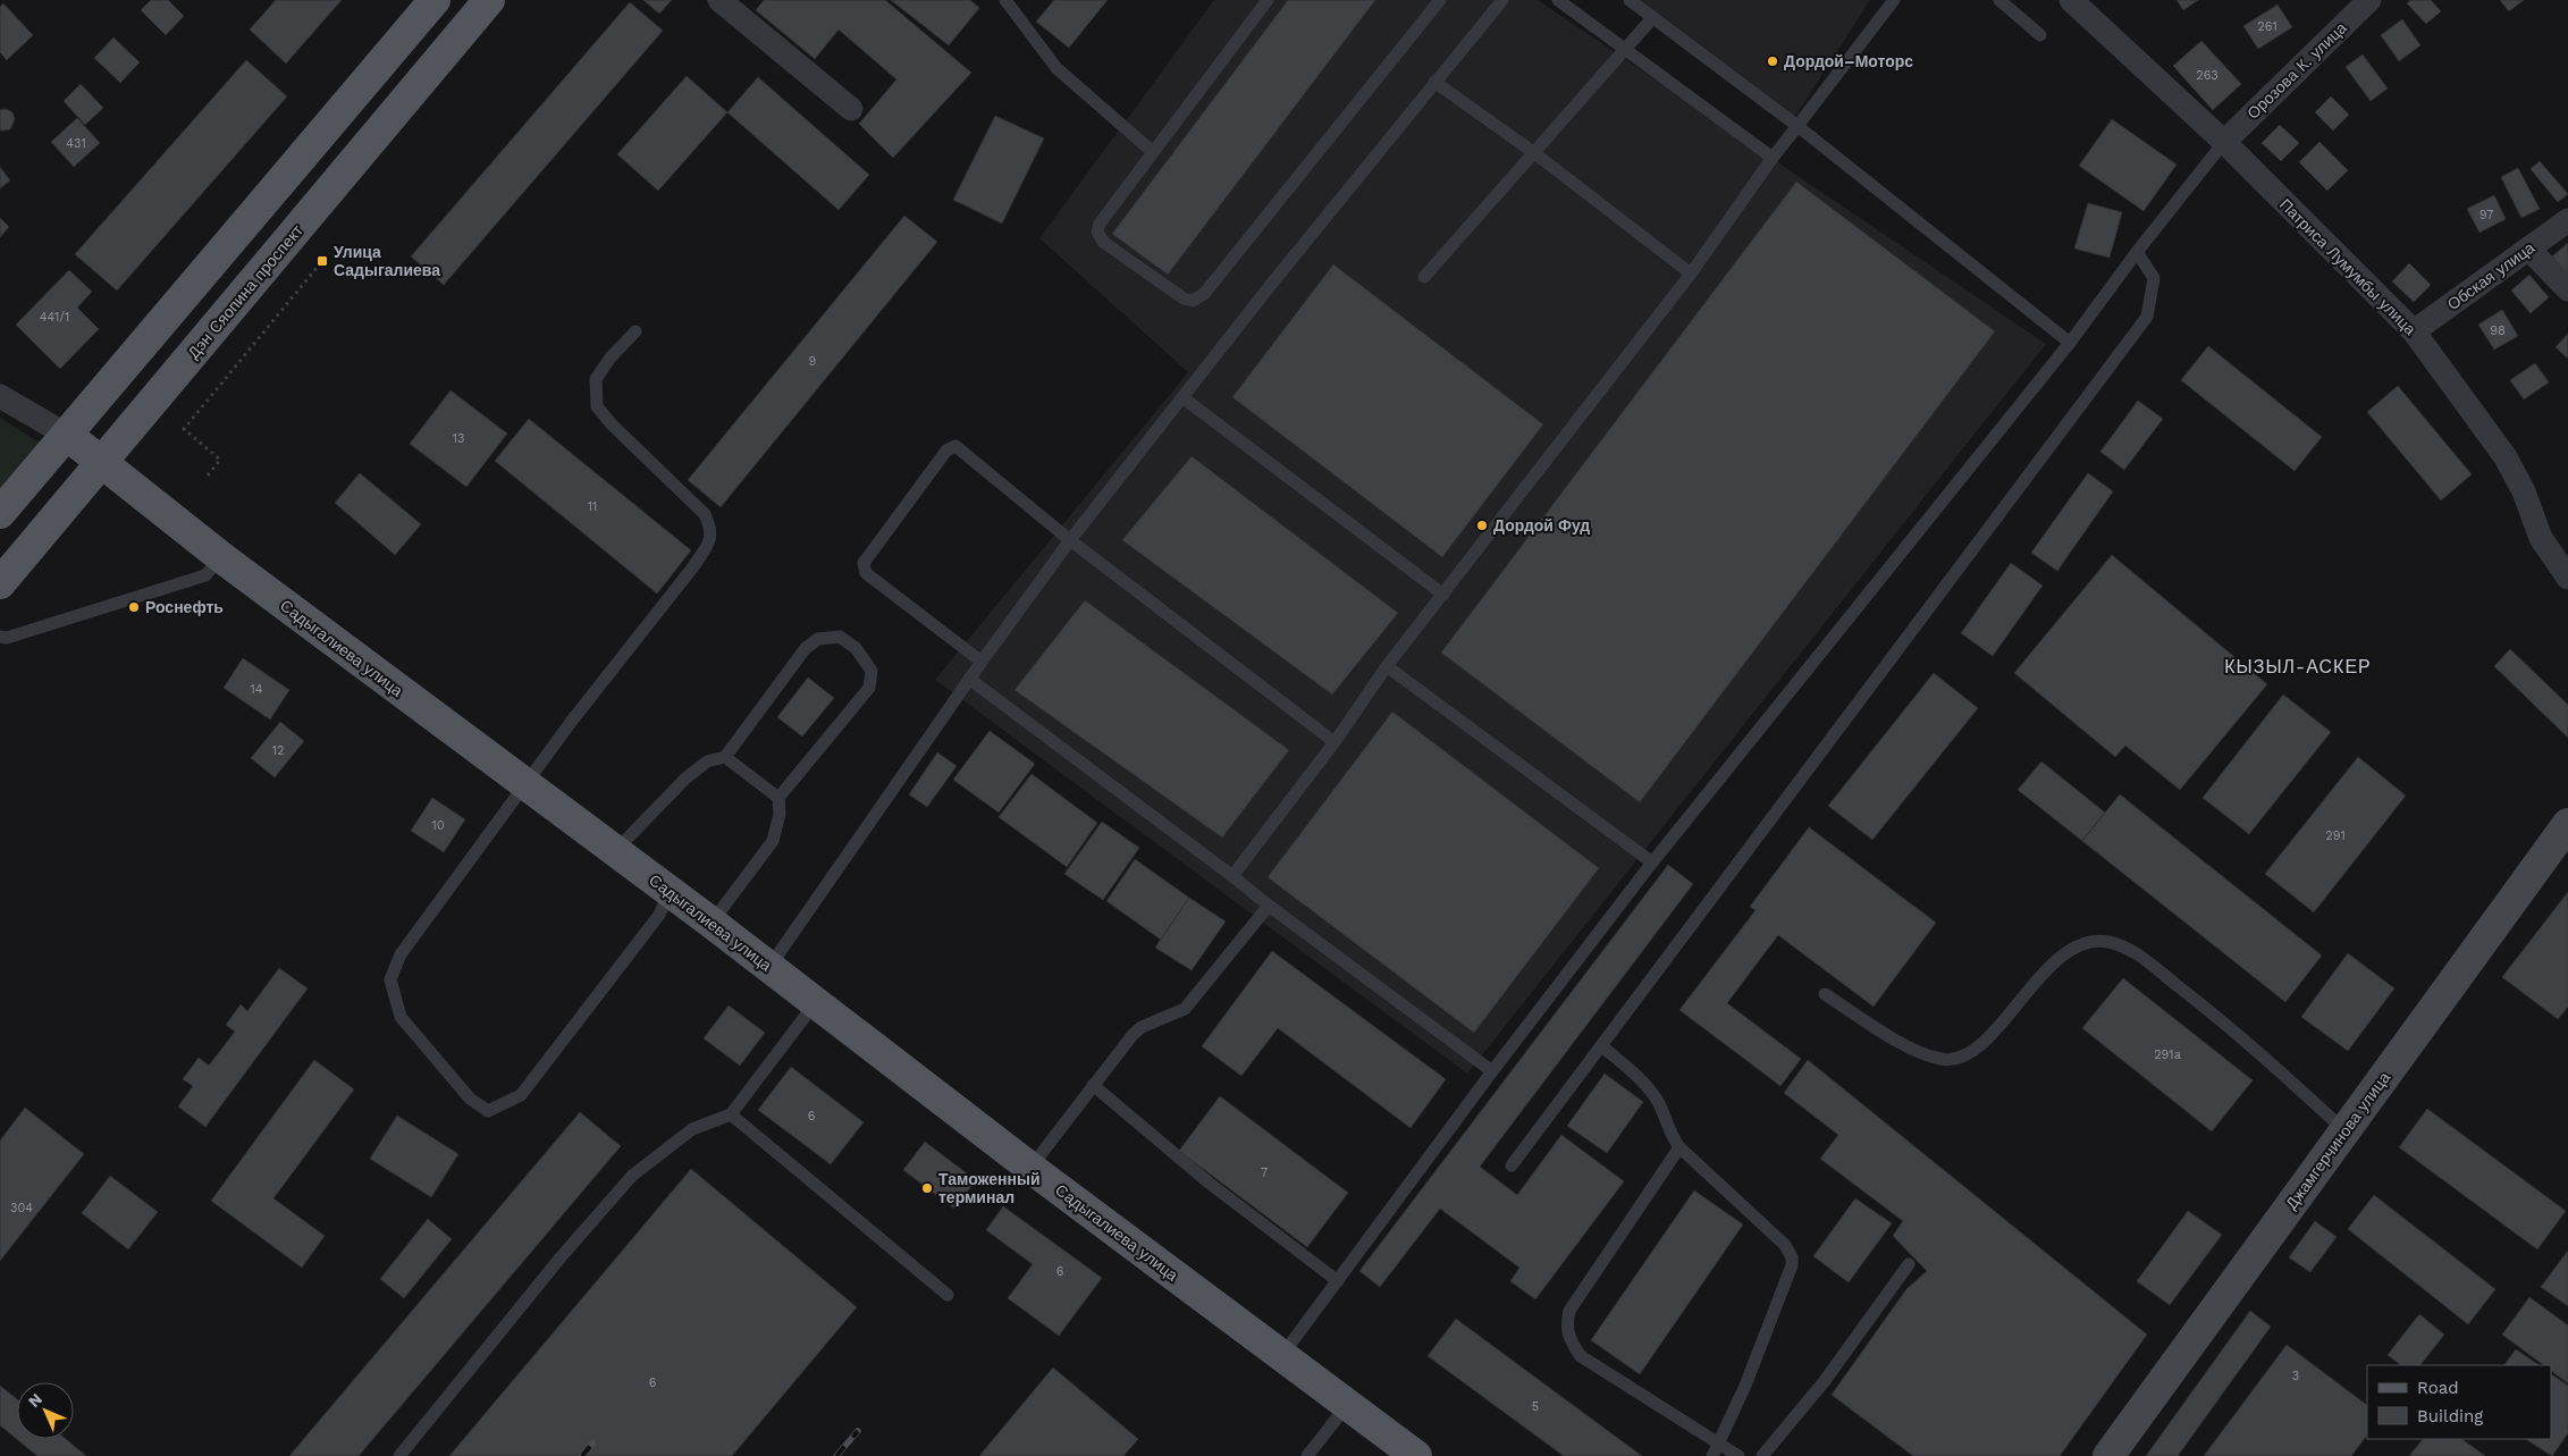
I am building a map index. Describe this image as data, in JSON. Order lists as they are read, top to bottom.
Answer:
{
  "streets": {
    "main road": ["Дэн Сяопина проспект", "Садыгалиева улица"],
    "street": [
      "Орозова К. улица",
      "Патриса Лумумбы улица",
      "Обская улица",
      "Джамгерчинова улица"
    ]
  },
  "crossings": [
    ["Орозова К. улица", "Патриса Лумумбы улица"],
    ["Патриса Лумумбы улица", "Обская улица"],
    ["Дэн Сяопина проспект", "Садыгалиева улица"]
  ],
  "districts": ["КЫЗЫЛ-АСКЕР"],
  "places": {
    "other": [
      "Дордой–Моторс",
      "Дордой Фуд",
      "Роснефть",
      "Таможенный терминал"
    ],
    "transit": ["Улица Садыгалиева"]
  },
  "house_numbers": [
    "261",
    "263",
    "431",
    "97",
    "441/1",
    "98",
    "9",
    "13",
    "11",
    "14",
    "12",
    "10",
    "291",
    "291a",
    "6",
    "7",
    "304",
    "6",
    "3",
    "6",
    "5"
  ],
  "legend": ["Road", "Building"],
  "north": "top left"
}
